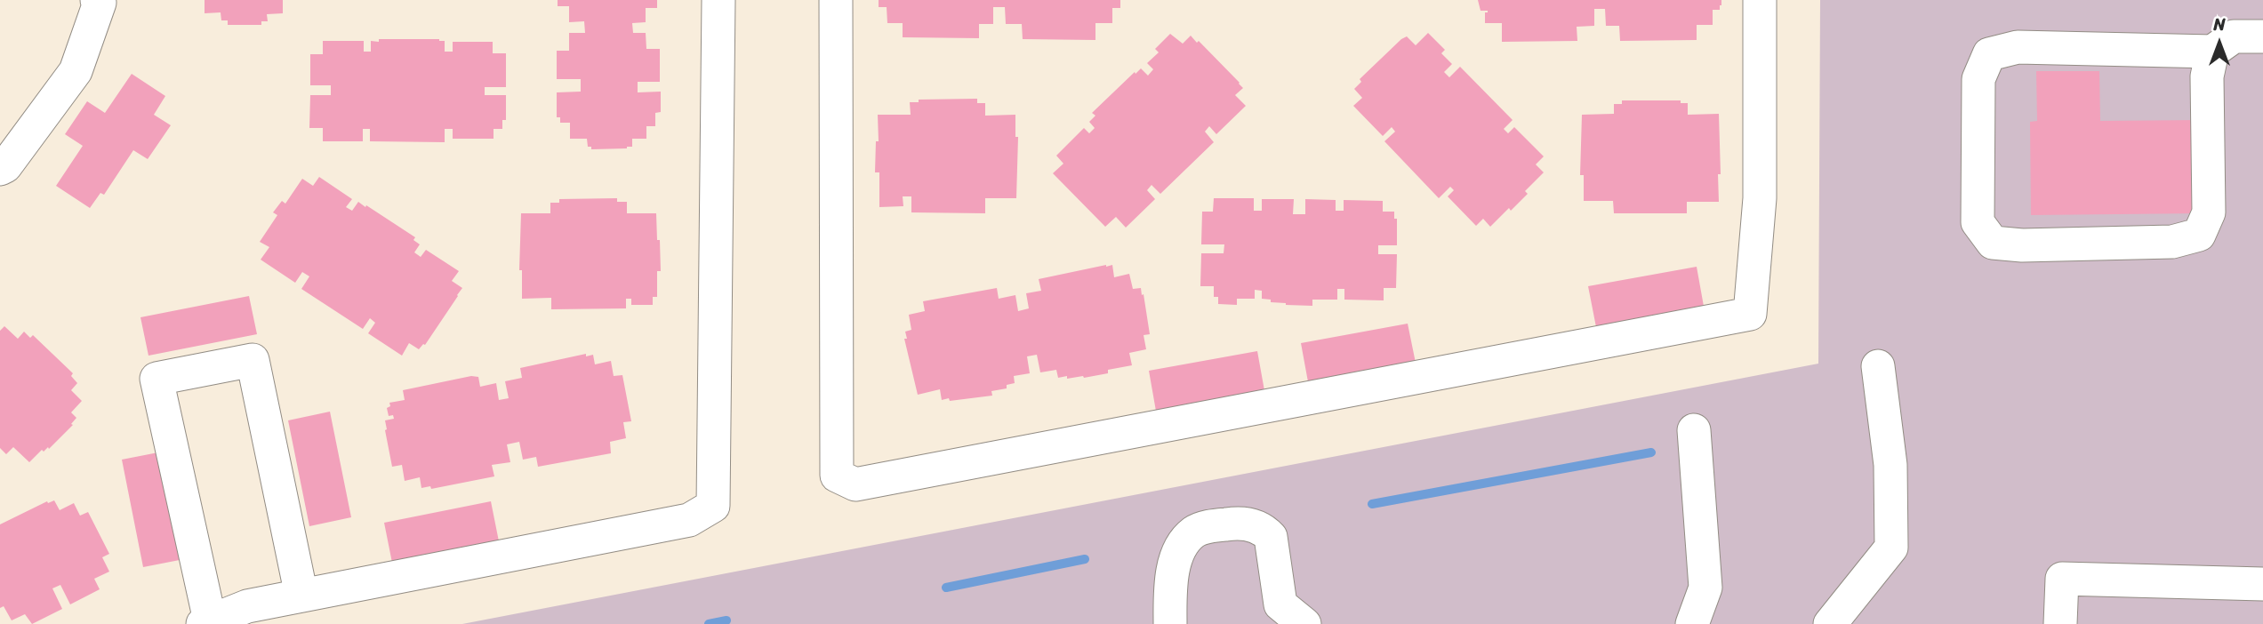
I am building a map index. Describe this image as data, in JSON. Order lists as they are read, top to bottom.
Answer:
{
  "north": "top"
}
